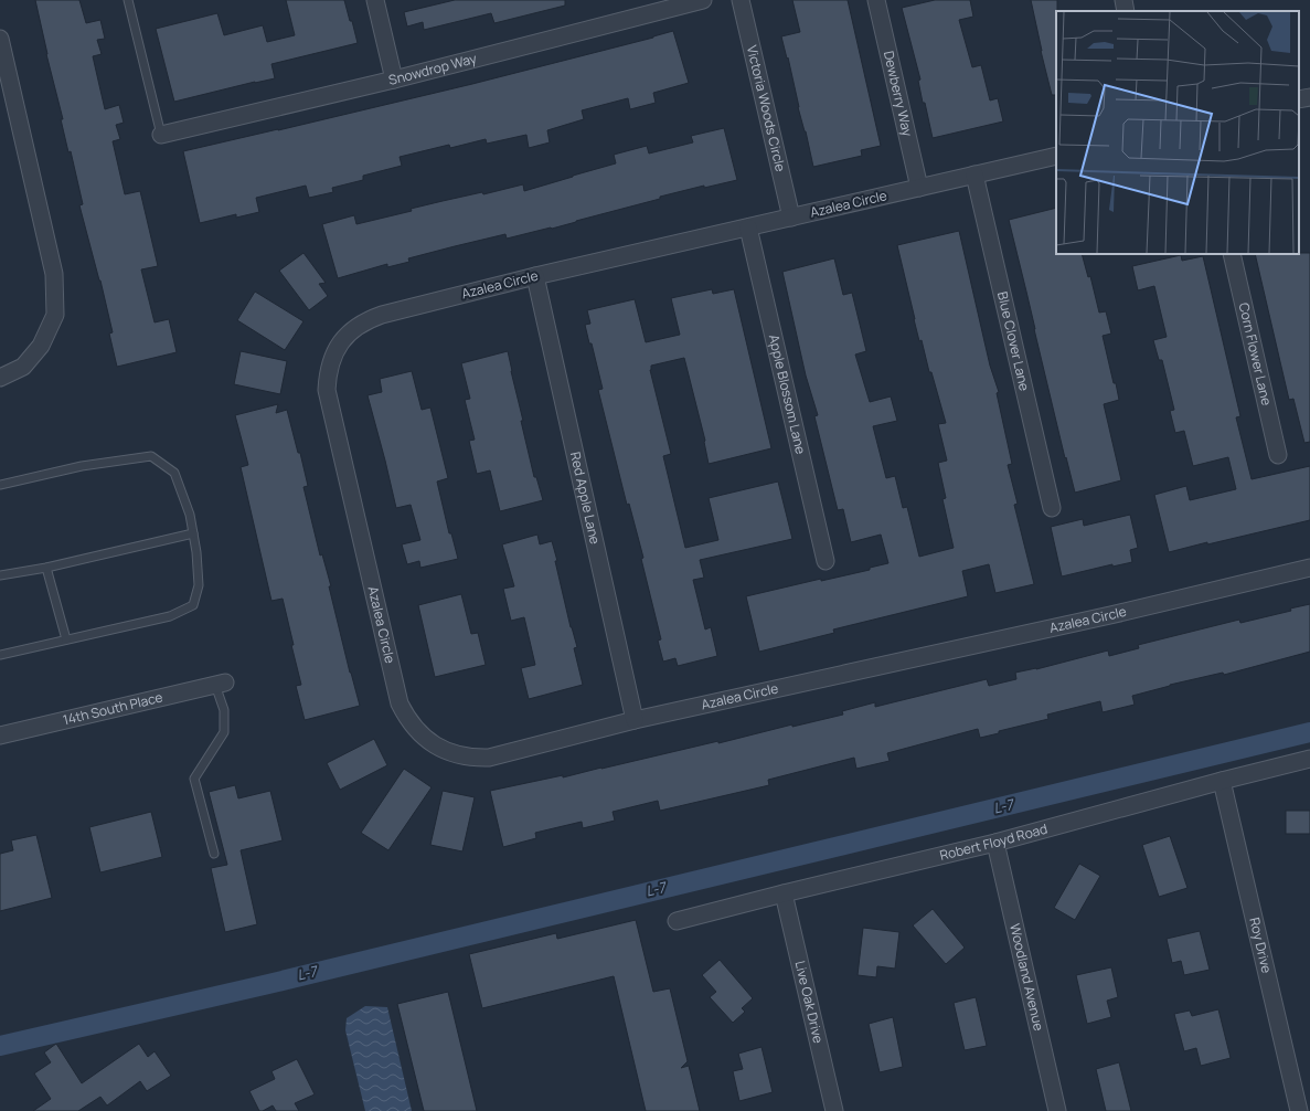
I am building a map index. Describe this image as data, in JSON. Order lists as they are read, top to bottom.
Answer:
{
  "streets": {
    "street": [
      "Snowdrop Way",
      "Dewberry Way",
      "Victoria Woods Circle",
      "Azalea Circle",
      "Blue Clover Lane",
      "Corn Flower Lane",
      "Apple Blossom Lane",
      "Red Apple Lane",
      "14th South Place",
      "Robert Floyd Road",
      "Roy Drive",
      "Woodland Avenue",
      "Live Oak Drive"
    ]
  },
  "crossings": [
    ["Dewberry Way", "Azalea Circle"],
    ["Victoria Woods Circle", "Azalea Circle"],
    ["Azalea Circle", "Blue Clover Lane"],
    ["Azalea Circle", "Apple Blossom Lane"],
    ["Azalea Circle", "Red Apple Lane"],
    ["Robert Floyd Road", "Roy Drive"],
    ["Robert Floyd Road", "Woodland Avenue"],
    ["Robert Floyd Road", "Live Oak Drive"]
  ],
  "water": ["L-7"]
}
